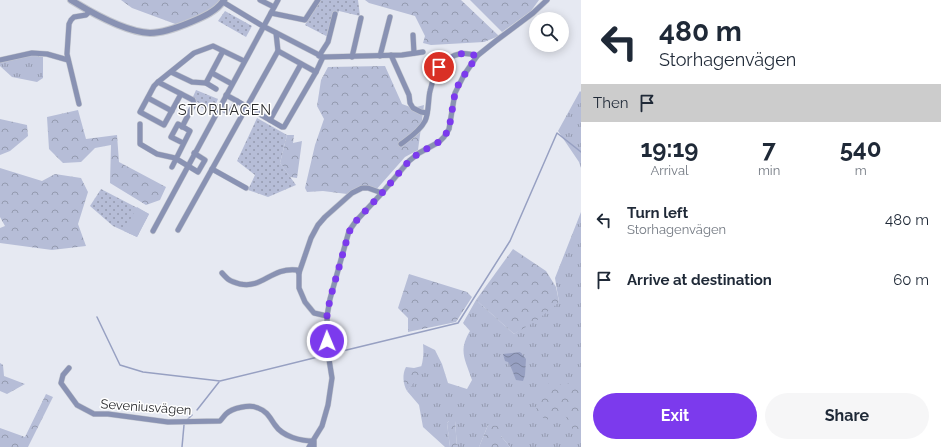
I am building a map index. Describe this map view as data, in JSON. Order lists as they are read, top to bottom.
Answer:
{
  "streets": {
    "street": ["Seveniusvägen"]
  },
  "districts": ["STORHAGEN"],
  "page": {
    "turn": ["480 m", "Storhagenvägen"],
    "then": "Then",
    "eta": [
      "19:19",
      "Arrival",
      "7",
      "min",
      "540",
      "m"
    ],
    "list": [
      {
        "name": "Turn left",
        "note": "Storhagenvägen",
        "value": "480 m"
      },
      {
        "name": "Arrive at destination",
        "value": "60 m"
      }
    ],
    "buttons": ["Exit", "Share"]
  }
}
